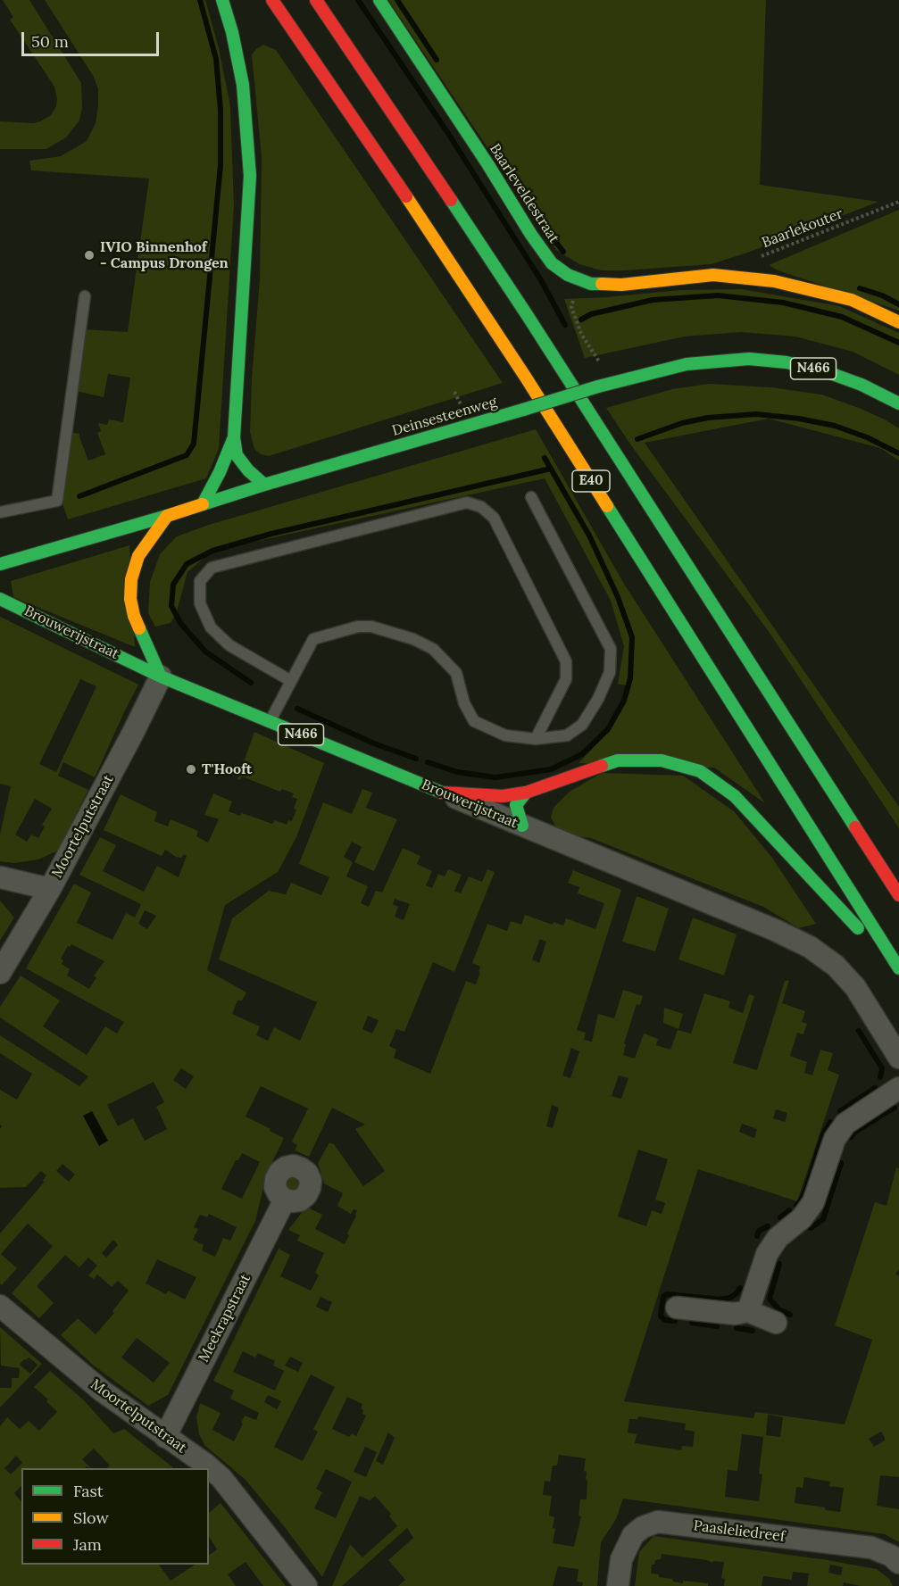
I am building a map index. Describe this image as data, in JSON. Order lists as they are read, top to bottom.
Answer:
{
  "streets": {
    "main road": [
      "Baarleveldestraat",
      "N466",
      "Deinsesteenweg",
      "E40",
      "Brouwerijstraat"
    ],
    "street": ["Moortelputstraat", "Meekrapstraat", "Paasleliedreef"],
    "path": ["Baarlekouter"]
  },
  "crossings": [
    ["Brouwerijstraat", "Moortelputstraat"],
    ["Moortelputstraat", "Meekrapstraat"]
  ],
  "places": ["IVIO Binnenhof - Campus Drongen", "T'Hooft"],
  "legend": ["Fast", "Slow", "Jam"],
  "scale_bar": "50 m"
}
